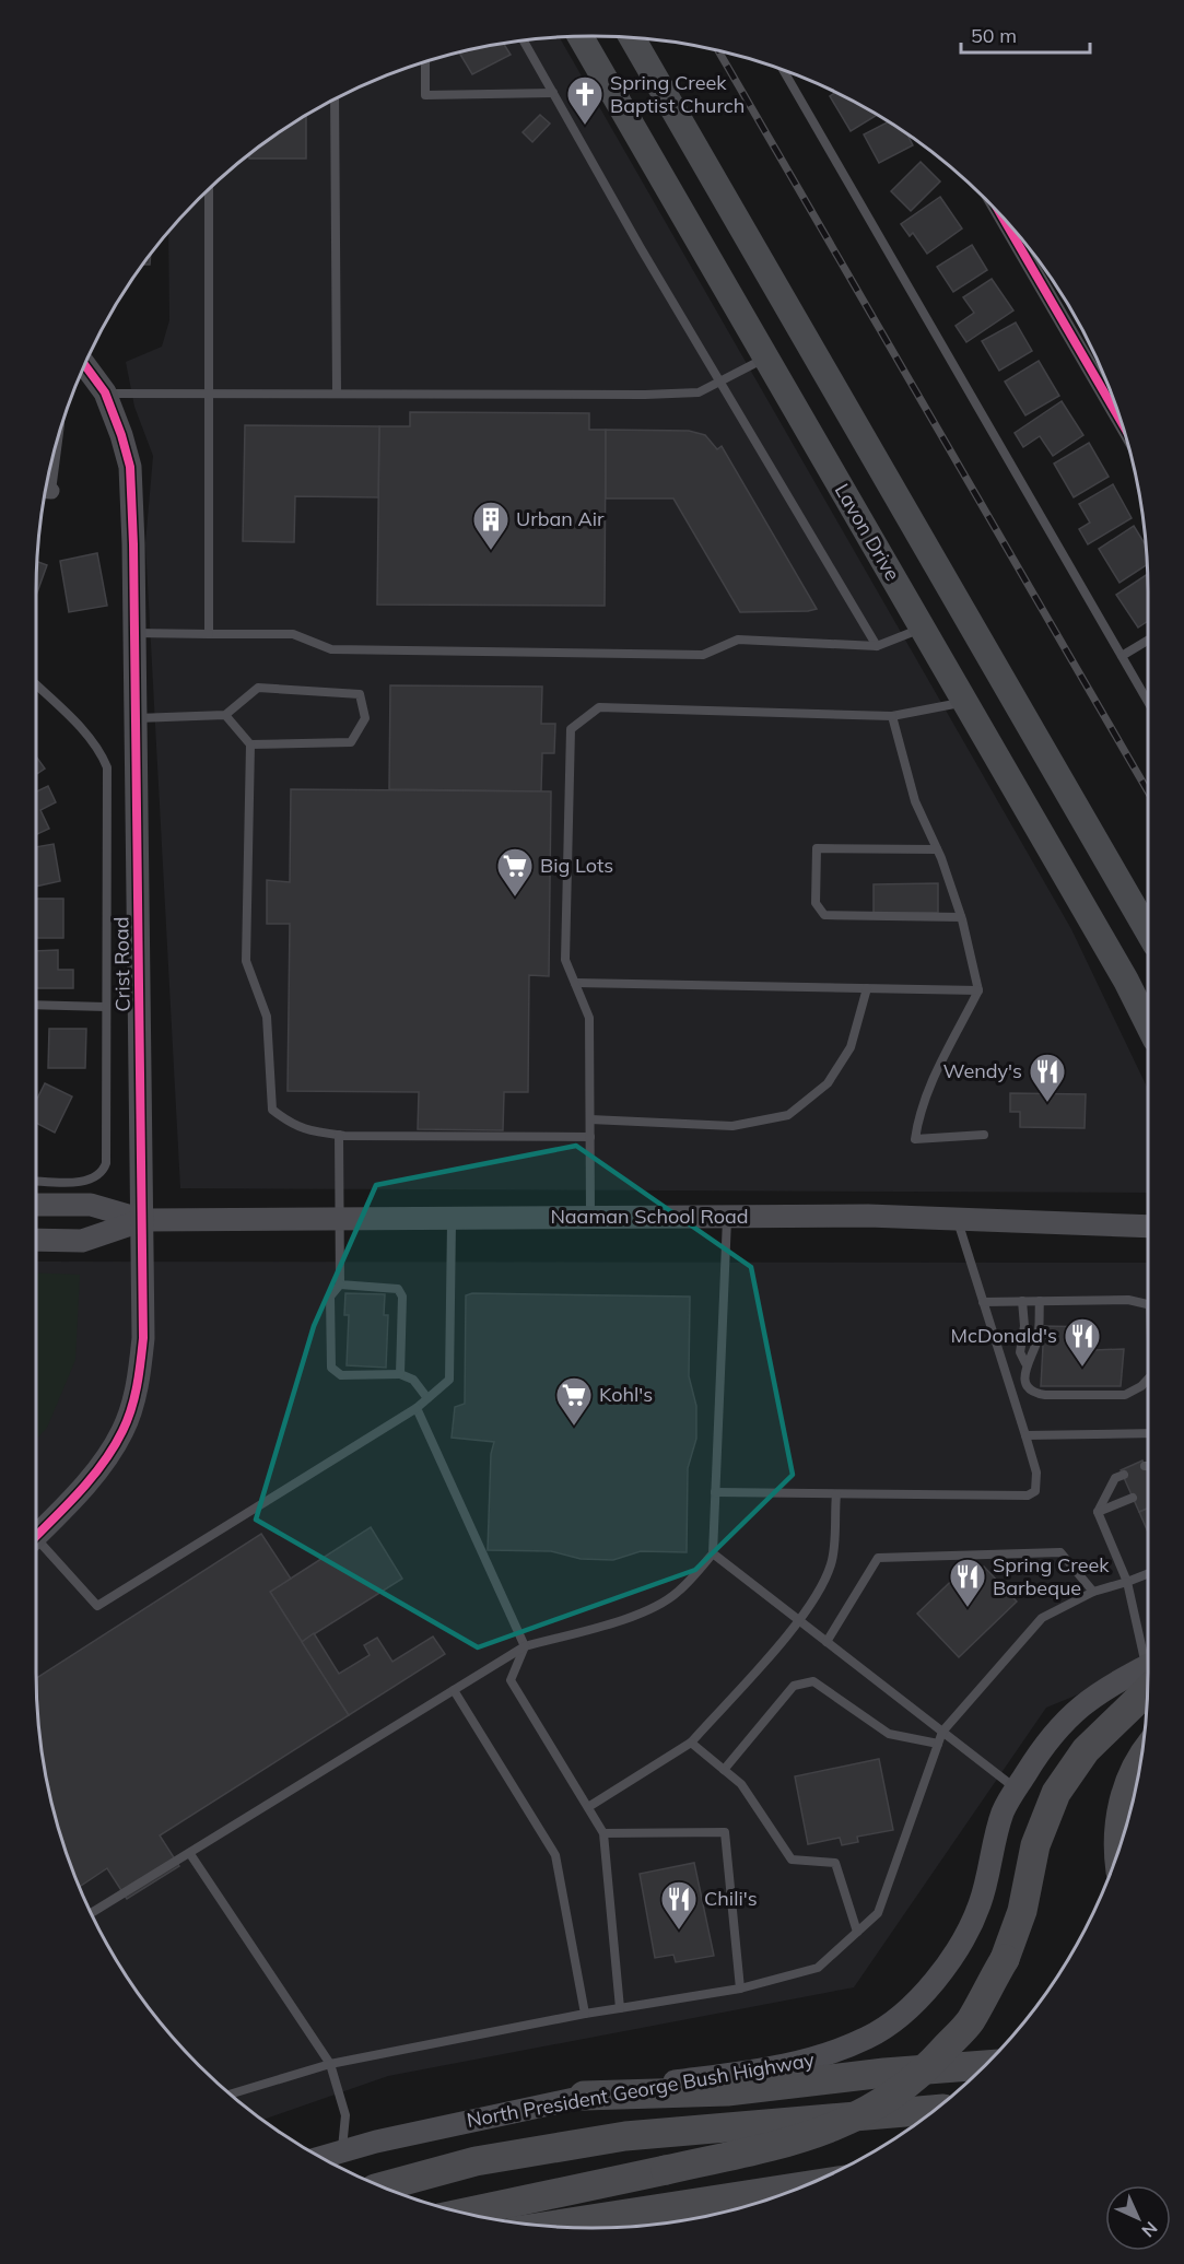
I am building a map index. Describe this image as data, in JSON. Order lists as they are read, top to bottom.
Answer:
{
  "streets": {
    "main road": [
      "Lavon Drive",
      "Crist Road",
      "Naaman School Road",
      "North President George Bush Highway"
    ]
  },
  "crossings": [
    ["Crist Road", "Naaman School Road"]
  ],
  "places": {
    "church": ["Spring Creek Baptist Church"],
    "building": ["Urban Air"],
    "supermarket": ["Big Lots", "Kohl's"],
    "restaurant": [
      "Wendy's",
      "McDonald's",
      "Spring Creek Barbeque",
      "Chili's"
    ]
  },
  "scale_bar": "50 m",
  "north": "bottom right"
}
